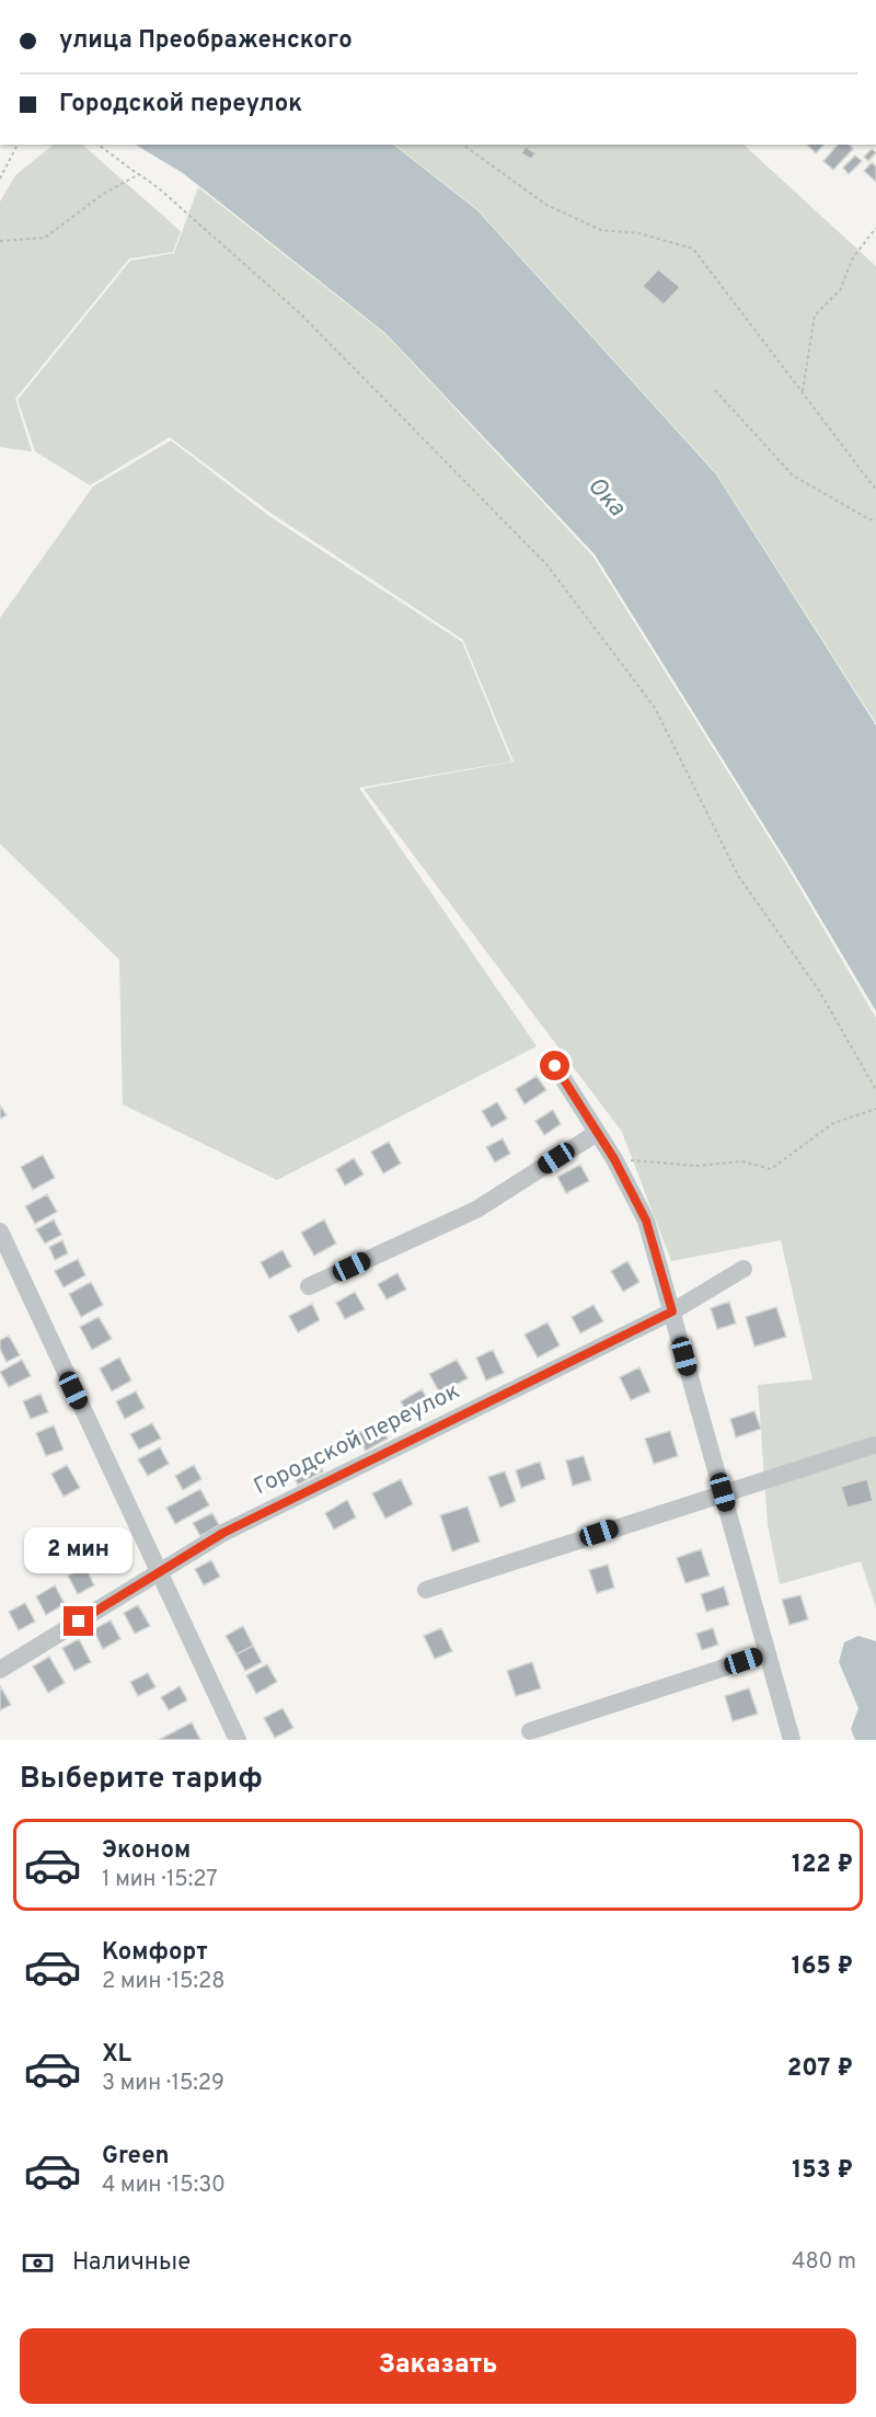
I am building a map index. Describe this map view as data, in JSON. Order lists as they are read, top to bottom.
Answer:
{
  "streets": {
    "street": ["Городской переулок"]
  },
  "water": ["Ока"],
  "page": {
    "banner": ["улица Преображенского", "Городской переулок"],
    "bubble": "2 мин",
    "heading": "Выберите тариф",
    "list": [
      {
        "name": "Эконом",
        "note": "1 мин · 15:27",
        "value": "122 ₽"
      },
      {
        "name": "Комфорт",
        "note": "2 мин · 15:28",
        "value": "165 ₽"
      },
      {
        "name": "XL",
        "note": "3 мин · 15:29",
        "value": "207 ₽"
      },
      {
        "name": "Green",
        "note": "4 мин · 15:30",
        "value": "153 ₽"
      }
    ],
    "pay": ["Наличные", "480 m"],
    "buttons": "Заказать"
  }
}
